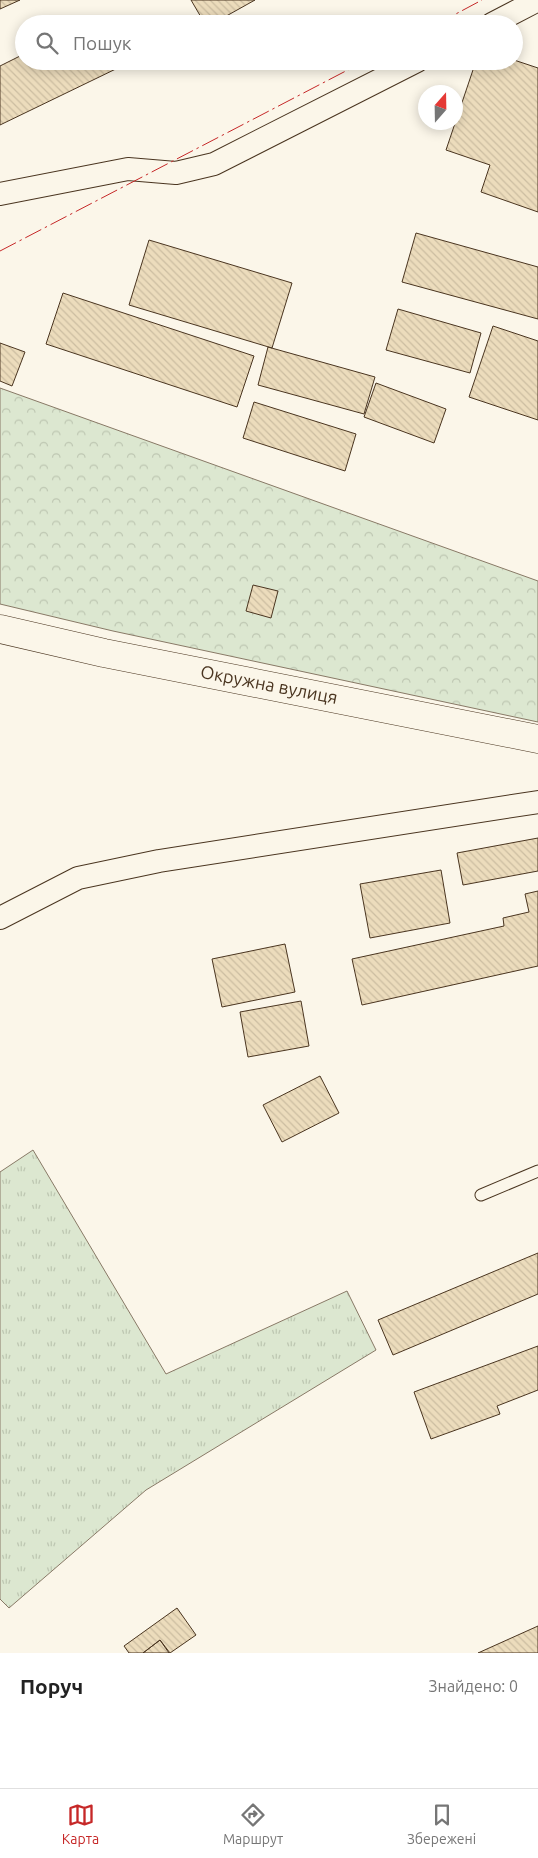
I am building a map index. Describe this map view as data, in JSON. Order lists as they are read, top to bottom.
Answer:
{
  "streets": {
    "main road": ["Окружна вулиця"]
  },
  "north": "top",
  "page": {
    "search": "Пошук",
    "heading": ["Поруч", "Знайдено: 0"],
    "nav": ["Карта", "Маршрут", "Збережені"]
  }
}
